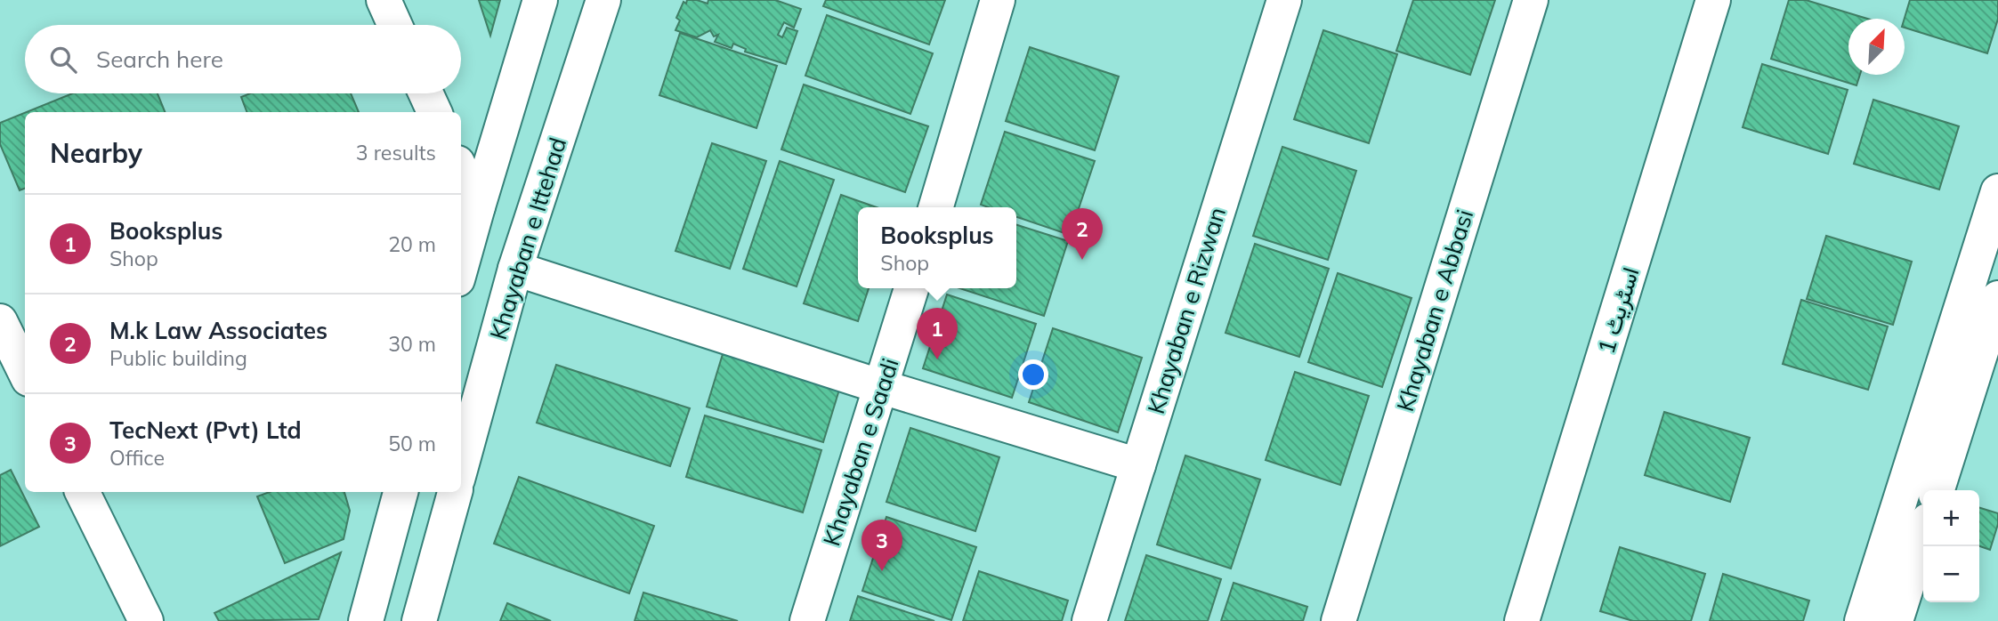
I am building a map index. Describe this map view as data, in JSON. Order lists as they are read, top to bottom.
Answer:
{
  "streets": {
    "street": [
      "Khayaban e Ittehad",
      "Khayaban e Rizwan",
      "Khayaban e Abbasi",
      "اسٹریٹ 1",
      "Khayaban e Saadi"
    ]
  },
  "north": "top right",
  "page": {
    "search": "Search here",
    "heading": ["Nearby", "3 results"],
    "list": [
      {
        "mark": "1",
        "name": "Booksplus",
        "note": "Shop",
        "value": "20 m"
      },
      {
        "mark": "2",
        "name": "M.k Law Associates",
        "note": "Public building",
        "value": "30 m"
      },
      {
        "mark": "3",
        "name": "TecNext (Pvt) Ltd",
        "note": "Office",
        "value": "50 m"
      }
    ],
    "popup": ["Booksplus", "Shop"],
    "pins": ["2", "1", "3"],
    "map_buttons": ["+", "−"]
  }
}
